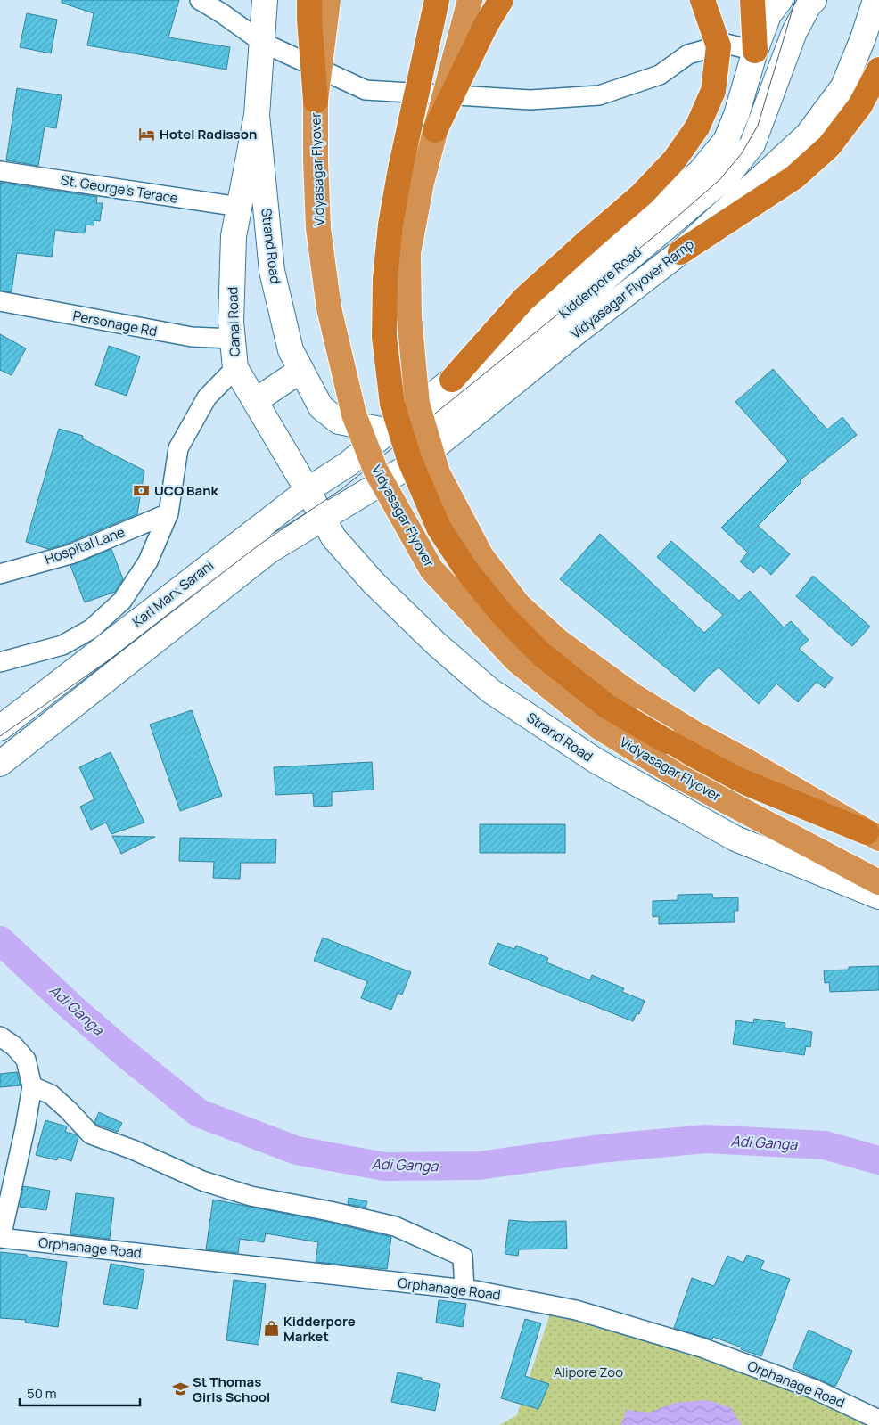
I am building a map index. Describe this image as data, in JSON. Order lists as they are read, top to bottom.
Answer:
{
  "streets": {
    "highway": ["Vidyasagar Flyover"],
    "main road": [
      "Strand Road",
      "Kidderpore Road",
      "Vidyasagar Flyover Ramp",
      "Canal Road",
      "Karl Marx Sarani"
    ],
    "street": [
      "St. George's Terace",
      "Personage Rd",
      "Hospital Lane",
      "Orphanage Road"
    ]
  },
  "crossings": [
    ["St. George's Terace", "Canal Road"],
    ["Strand Road", "Kidderpore Road"],
    ["Strand Road", "Vidyasagar Flyover Ramp"],
    ["Strand Road", "Canal Road"],
    ["Strand Road", "Karl Marx Sarani"],
    ["Kidderpore Road", "Vidyasagar Flyover Ramp"],
    ["Kidderpore Road", "Karl Marx Sarani"],
    ["Canal Road", "Personage Rd"],
    ["Canal Road", "Hospital Lane"]
  ],
  "water": ["Adi Ganga"],
  "parks": ["Alipore Zoo"],
  "places": {
    "hotel": ["Hotel Radisson"],
    "bank": ["UCO Bank"],
    "shop": ["Kidderpore Market"],
    "school or university": ["St Thomas Girls School"]
  },
  "scale_bar": "50 m"
}
